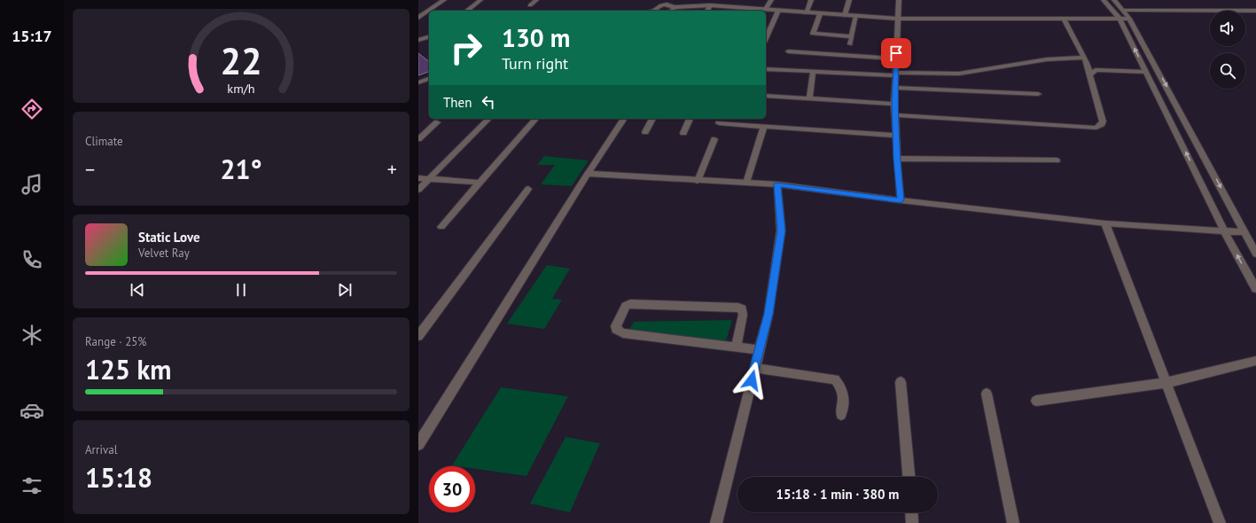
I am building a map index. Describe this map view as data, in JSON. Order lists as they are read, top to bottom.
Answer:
{
  "page": {
    "tabs": "15:17",
    "turn": ["130 m", "Turn right"],
    "then": "Then",
    "tile": [
      "Climate",
      ["Range · 25%", "125 km"],
      ["Arrival", "15:18"]
    ],
    "heat": ["−", "21°", "+"],
    "song": ["Static Love", "Velvet Ray"],
    "limit": "30",
    "trip": "15:18 · 1 min · 380 m",
    "gauge": ["22", "km/h"]
  }
}
